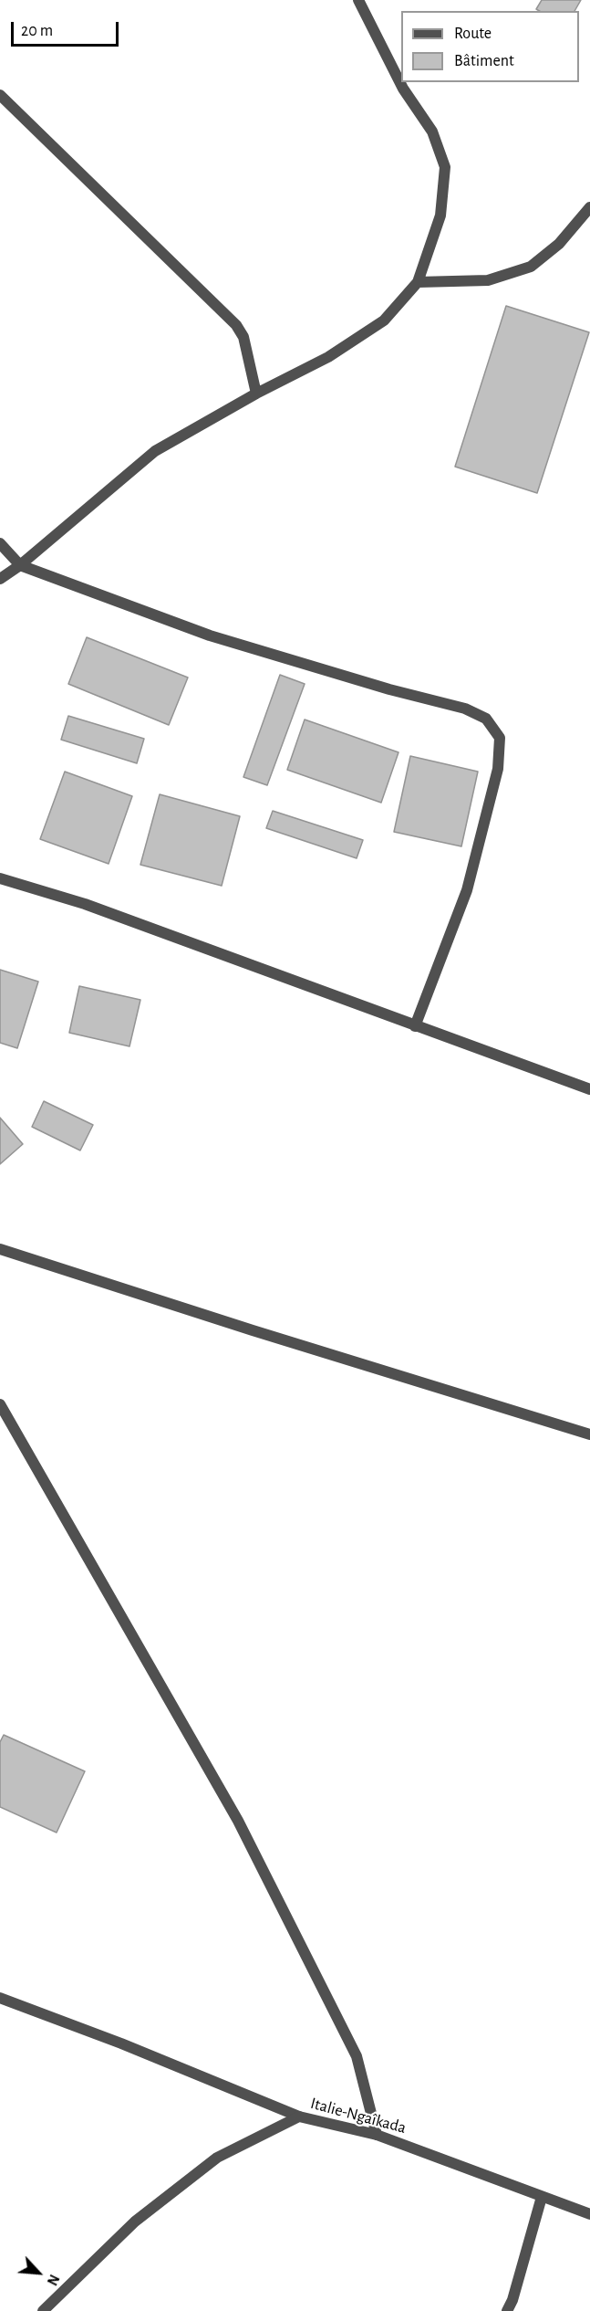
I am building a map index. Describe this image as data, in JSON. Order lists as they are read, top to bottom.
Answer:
{
  "streets": {
    "street": ["Italie-Ngaîkada"]
  },
  "legend": ["Route", "Bâtiment"],
  "scale_bar": "20 m",
  "north": "bottom right"
}
